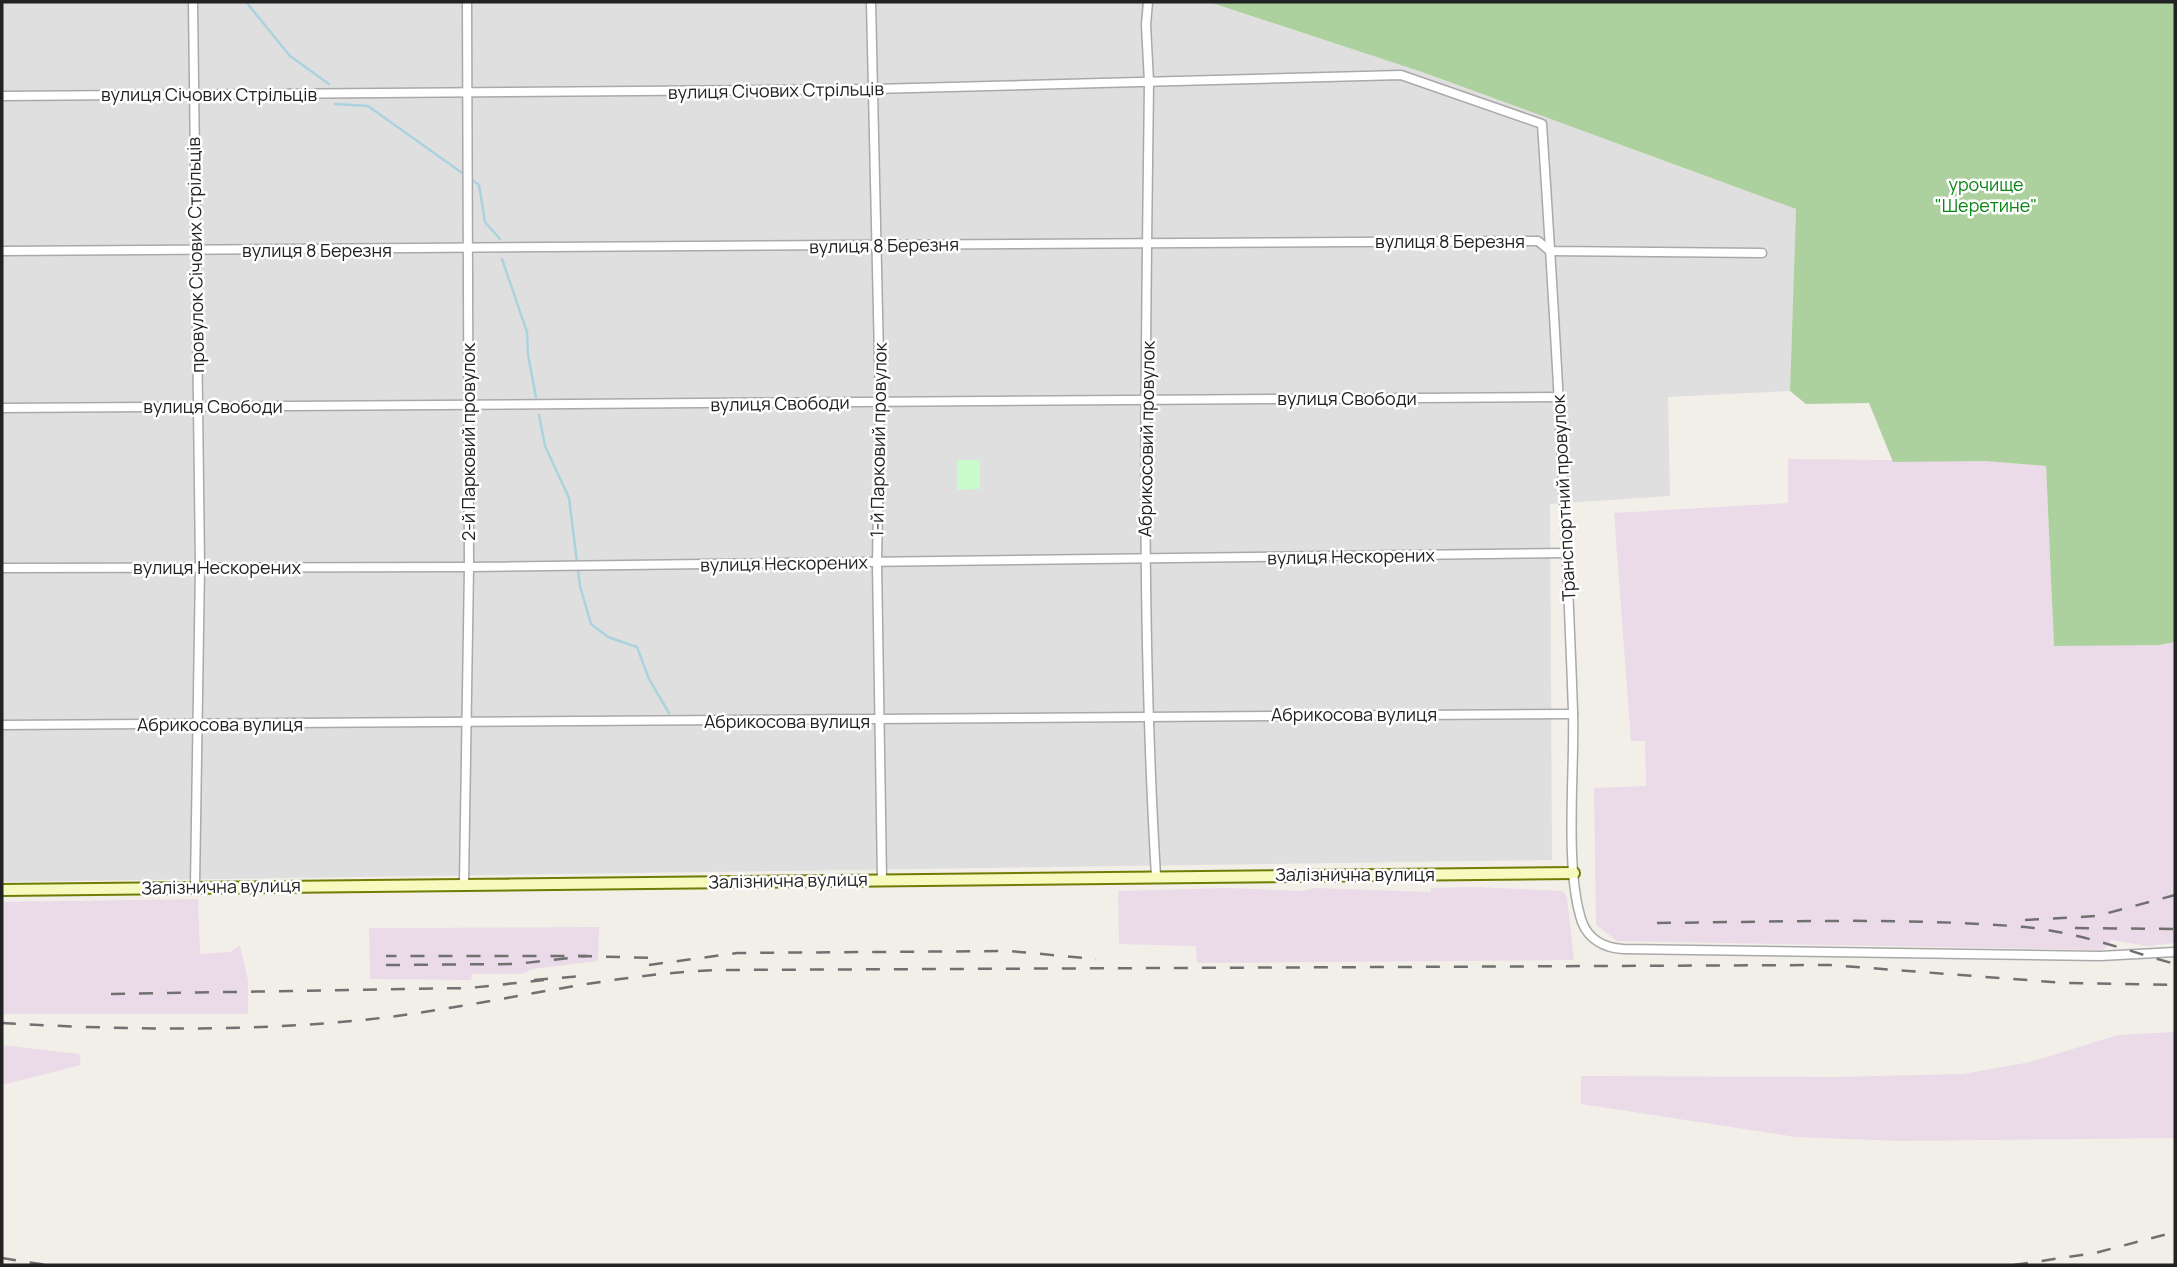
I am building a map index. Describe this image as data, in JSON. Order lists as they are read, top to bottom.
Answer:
{
  "streets": {
    "street": [
      "вулиця Січових Стрільців",
      "вулиця 8 Березня",
      "провулок Січових Стрільців",
      "вулиця Свободи",
      "Абрикосовий провулок",
      "1-й Парковий провулок",
      "2-й Парковий провулок",
      "Транспортний провулок",
      "вулиця Нескорених",
      "Абрикосова вулиця",
      "Залізнична вулиця"
    ]
  },
  "crossings": [
    ["вулиця Січових Стрільців", "провулок Січових Стрільців"],
    ["вулиця Січових Стрільців", "Абрикосовий провулок"],
    ["вулиця Січових Стрільців", "1-й Парковий провулок"],
    ["вулиця Січових Стрільців", "2-й Парковий провулок"],
    ["вулиця Січових Стрільців", "Транспортний провулок"],
    ["вулиця 8 Березня", "провулок Січових Стрільців"],
    ["вулиця 8 Березня", "Абрикосовий провулок"],
    ["вулиця 8 Березня", "1-й Парковий провулок"],
    ["вулиця 8 Березня", "2-й Парковий провулок"],
    ["вулиця 8 Березня", "Транспортний провулок"],
    ["провулок Січових Стрільців", "вулиця Свободи"],
    ["провулок Січових Стрільців", "вулиця Нескорених"],
    ["провулок Січових Стрільців", "Абрикосова вулиця"],
    ["провулок Січових Стрільців", "Залізнична вулиця"],
    ["вулиця Свободи", "Абрикосовий провулок"],
    ["вулиця Свободи", "1-й Парковий провулок"],
    ["вулиця Свободи", "2-й Парковий провулок"],
    ["вулиця Свободи", "Транспортний провулок"],
    ["Абрикосовий провулок", "вулиця Нескорених"],
    ["Абрикосовий провулок", "Абрикосова вулиця"],
    ["Абрикосовий провулок", "Залізнична вулиця"],
    ["1-й Парковий провулок", "вулиця Нескорених"],
    ["1-й Парковий провулок", "Абрикосова вулиця"],
    ["1-й Парковий провулок", "Залізнична вулиця"],
    ["2-й Парковий провулок", "вулиця Нескорених"],
    ["2-й Парковий провулок", "Абрикосова вулиця"],
    ["2-й Парковий провулок", "Залізнична вулиця"],
    ["Транспортний провулок", "вулиця Нескорених"],
    ["Транспортний провулок", "Абрикосова вулиця"],
    ["Транспортний провулок", "Залізнична вулиця"]
  ],
  "parks": ["урочище \"Шеретине\""]
}
